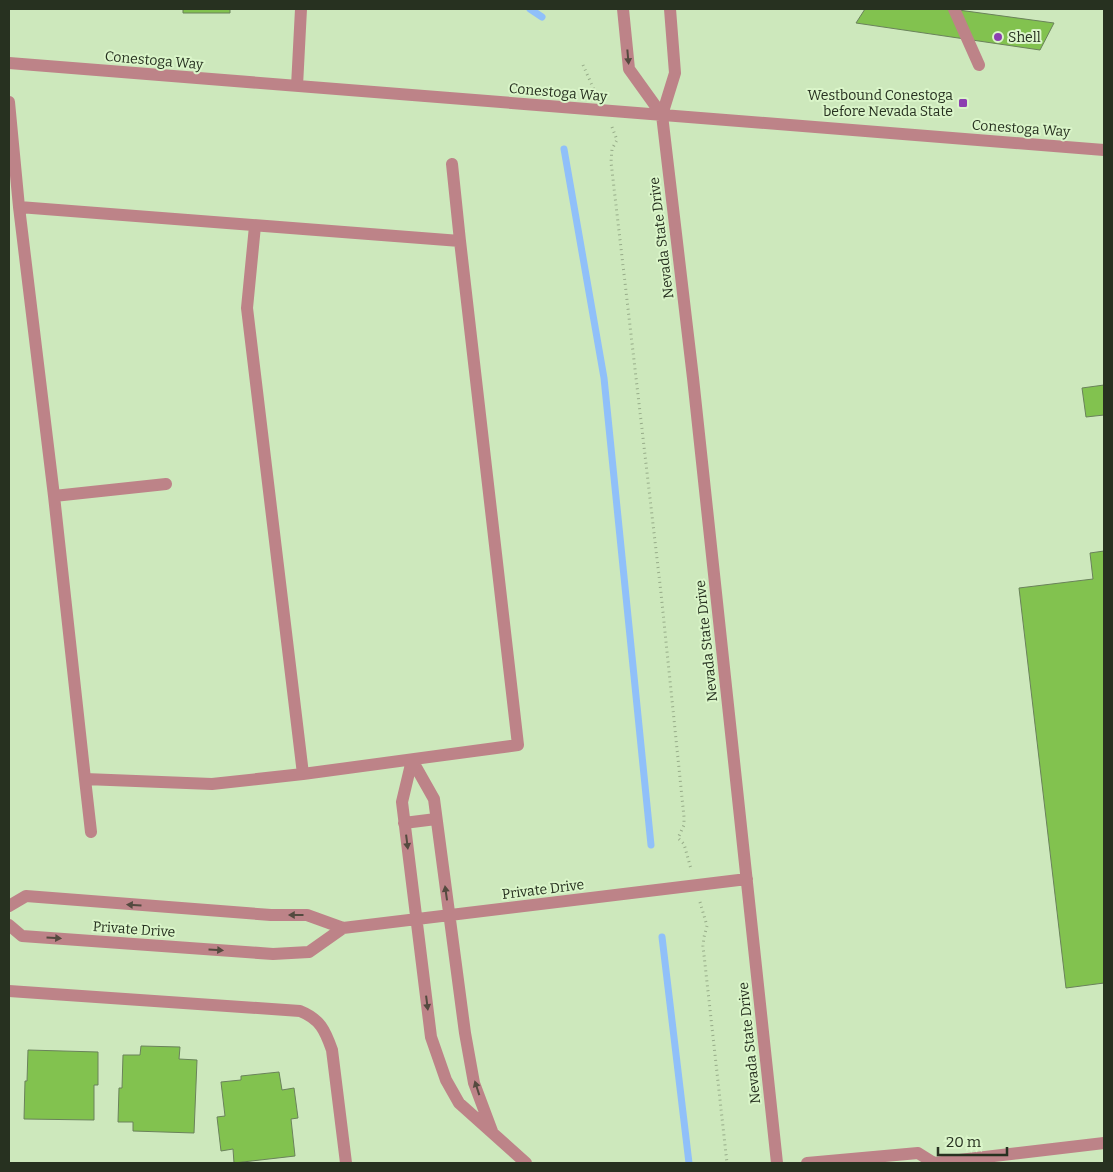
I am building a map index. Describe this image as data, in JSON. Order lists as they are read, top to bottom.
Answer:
{
  "streets": {
    "street": ["Conestoga Way", "Nevada State Drive", "Private Drive"]
  },
  "crossings": [
    ["Conestoga Way", "Nevada State Drive"],
    ["Nevada State Drive", "Private Drive"]
  ],
  "places": {
    "other": ["Shell"],
    "transit": ["Westbound Conestoga before Nevada State"]
  },
  "scale_bar": "20 m"
}
